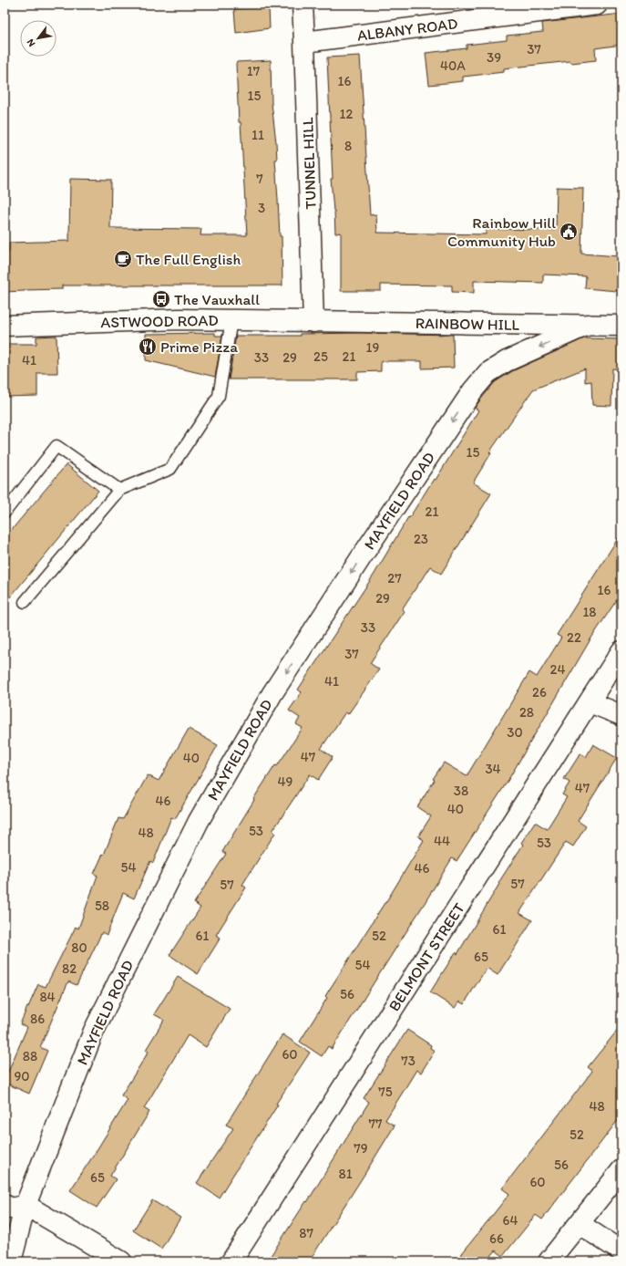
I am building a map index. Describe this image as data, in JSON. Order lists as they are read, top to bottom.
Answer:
{
  "streets": {
    "street": [
      "ALBANY ROAD",
      "TUNNEL HILL",
      "ASTWOOD ROAD",
      "RAINBOW HILL",
      "MAYFIELD ROAD",
      "BELMONT STREET"
    ]
  },
  "crossings": [
    ["ALBANY ROAD", "TUNNEL HILL"],
    ["TUNNEL HILL", "ASTWOOD ROAD"],
    ["TUNNEL HILL", "RAINBOW HILL"],
    ["ASTWOOD ROAD", "RAINBOW HILL"],
    ["RAINBOW HILL", "MAYFIELD ROAD"]
  ],
  "one_way": ["MAYFIELD ROAD"],
  "places": {
    "public building": ["Rainbow Hill Community Hub"],
    "cafe": ["The Full English"],
    "bus stop": ["The Vauxhall"],
    "restaurant": ["Prime Pizza"]
  },
  "house_numbers": [
    "37",
    "39",
    "40A",
    "17",
    "16",
    "15",
    "12",
    "11",
    "8",
    "7",
    "3",
    "19",
    "25",
    "21",
    "33",
    "29",
    "41",
    "15",
    "21",
    "23",
    "27",
    "16",
    "29",
    "18",
    "33",
    "22",
    "37",
    "24",
    "41",
    "26",
    "28",
    "30",
    "47",
    "40",
    "34",
    "49",
    "47",
    "38",
    "46",
    "40",
    "53",
    "48",
    "44",
    "53",
    "54",
    "46",
    "57",
    "57",
    "58",
    "61",
    "61",
    "52",
    "80",
    "65",
    "54",
    "82",
    "56",
    "84",
    "86",
    "60",
    "88",
    "73",
    "90",
    "75",
    "48",
    "77",
    "52",
    "79",
    "56",
    "81",
    "65",
    "60",
    "64",
    "87",
    "66"
  ],
  "north": "bottom left"
}
